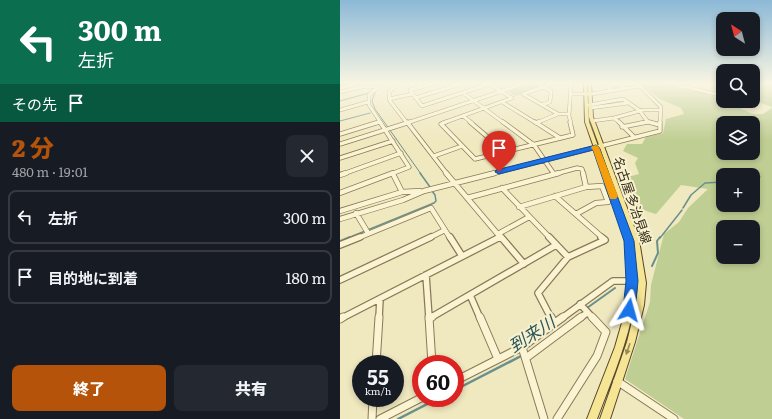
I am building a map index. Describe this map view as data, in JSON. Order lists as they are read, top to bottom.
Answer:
{
  "streets": {
    "main road": ["名古屋多治見線"]
  },
  "water": ["到来川"],
  "north": "top left",
  "page": {
    "turn": ["300 m", "左折"],
    "map_buttons": ["+", "−"],
    "then": "その先",
    "heading": ["2 分", "480 m · 19:01"],
    "list": [
      {
        "name": "左折",
        "value": "300 m"
      },
      {
        "name": "目的地に到着",
        "value": "180 m"
      }
    ],
    "speed": "55 km/h",
    "limit": "60",
    "buttons": ["終了", "共有"]
  }
}
